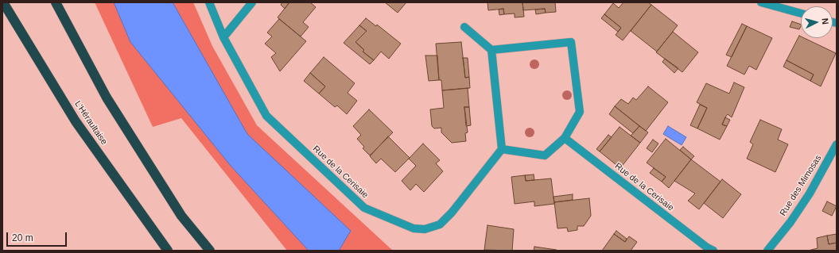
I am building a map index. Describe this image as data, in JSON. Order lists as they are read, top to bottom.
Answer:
{
  "streets": {
    "highway": ["L'Héraultaise"],
    "street": ["Rue de la Cerisaie", "Rue des Mimosas"]
  },
  "scale_bar": "20 m",
  "north": "right"
}
